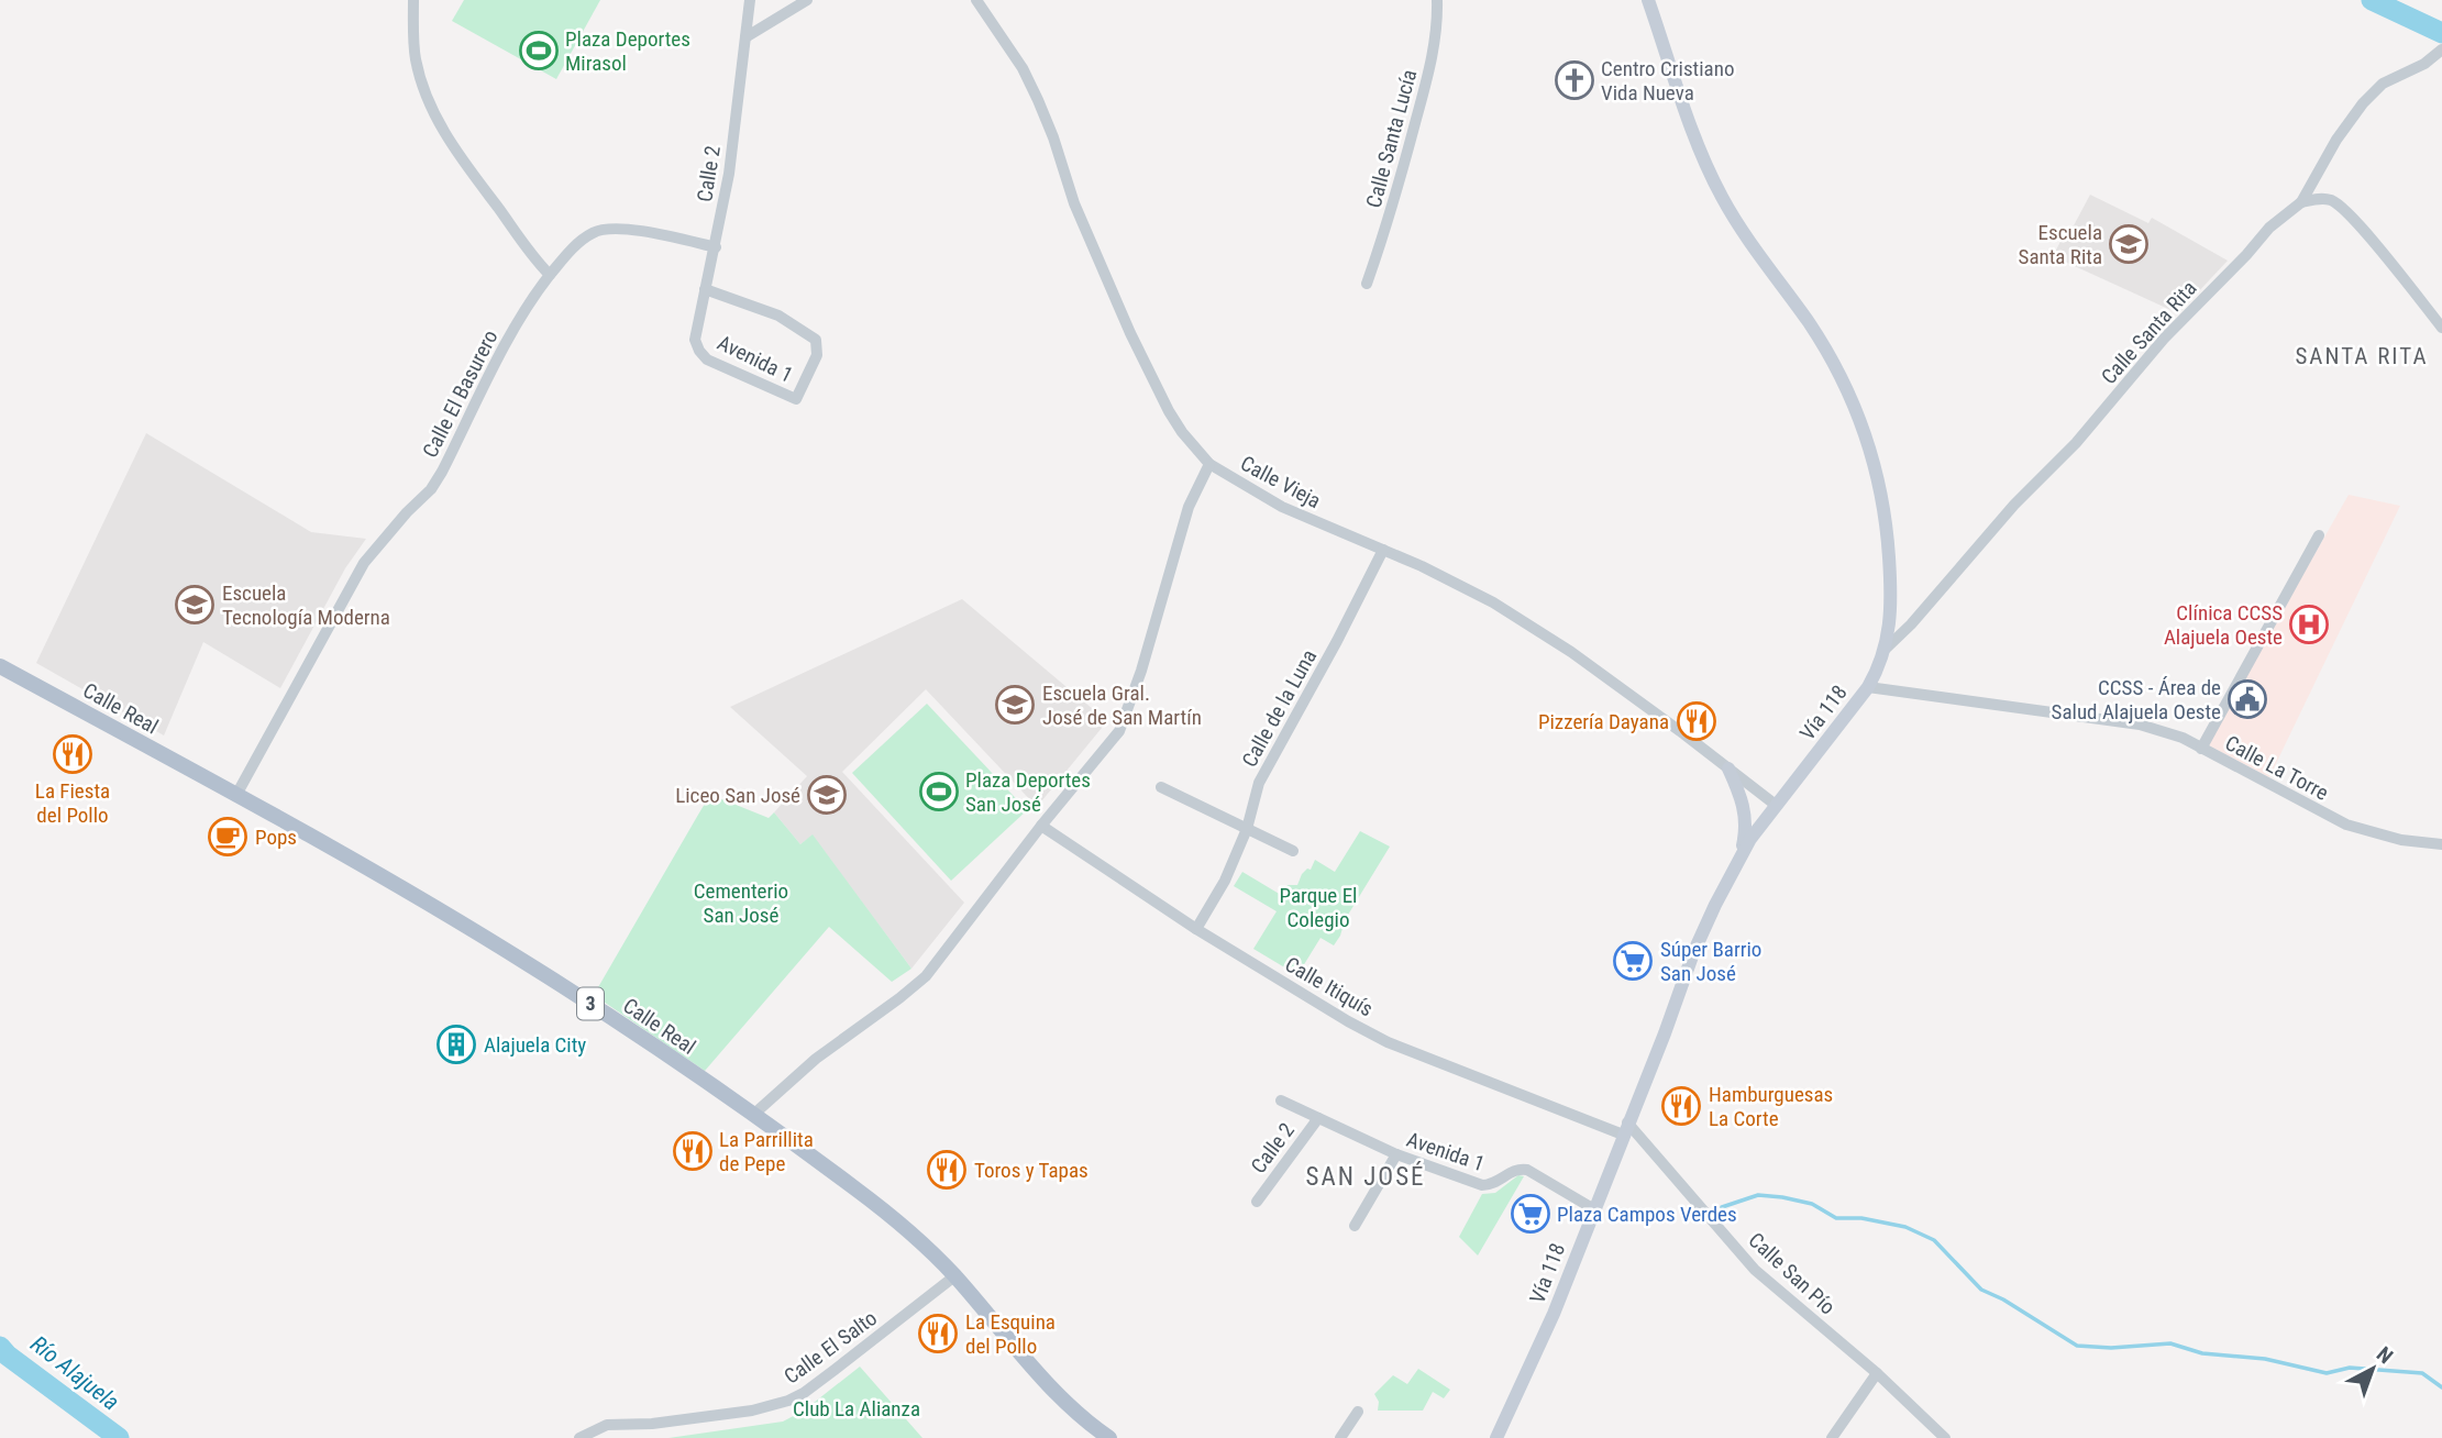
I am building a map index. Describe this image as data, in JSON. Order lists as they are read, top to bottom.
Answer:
{
  "streets": {
    "main road": ["Calle Real", "Vía 118", "3"],
    "street": [
      "Calle Santa Lucía",
      "Calle 2",
      "Calle Santa Rita",
      "Avenida 1",
      "Calle El Basurero",
      "Calle Vieja",
      "Calle de la Luna",
      "Calle La Torre",
      "Calle Itiquís",
      "Calle San Pío",
      "Calle El Salto"
    ]
  },
  "crossings": [
    ["Calle 2", "Avenida 1"],
    ["Calle 2", "Calle El Basurero"],
    ["Calle Santa Rita", "Vía 118"],
    ["Avenida 1", "Vía 118"],
    ["Calle El Basurero", "Calle Real"],
    ["Calle Vieja", "Calle de la Luna"],
    ["Calle Vieja", "Vía 118"],
    ["Calle Real", "Calle El Salto"],
    ["Calle de la Luna", "Calle Itiquís"],
    ["Vía 118", "Calle La Torre"],
    ["Vía 118", "Calle Itiquís"],
    ["Vía 118", "Calle San Pío"],
    ["Calle Itiquís", "Calle San Pío"]
  ],
  "districts": ["SANTA RITA", "SAN JOSÉ"],
  "water": ["Río Alajuela"],
  "parks": ["Cementerio San José", "Parque El Colegio", "Club La Alianza"],
  "places": {
    "sports": ["Plaza Deportes Mirasol", "Plaza Deportes San José"],
    "church": ["Centro Cristiano Vida Nueva"],
    "school or university": [
      "Escuela Santa Rita",
      "Escuela Tecnología Moderna",
      "Escuela Gral. José de San Martín",
      "Liceo San José"
    ],
    "hospital": ["Clínica CCSS Alajuela Oeste"],
    "public building": ["CCSS - Área de Salud Alajuela Oeste"],
    "restaurant": [
      "Pizzería Dayana",
      "La Fiesta del Pollo",
      "Hamburguesas La Corte",
      "La Parrillita de Pepe",
      "Toros y Tapas",
      "La Esquina del Pollo"
    ],
    "cafe": ["Pops"],
    "supermarket": ["Súper Barrio San José", "Plaza Campos Verdes"],
    "building": ["Alajuela City"]
  },
  "north": "top right"
}
